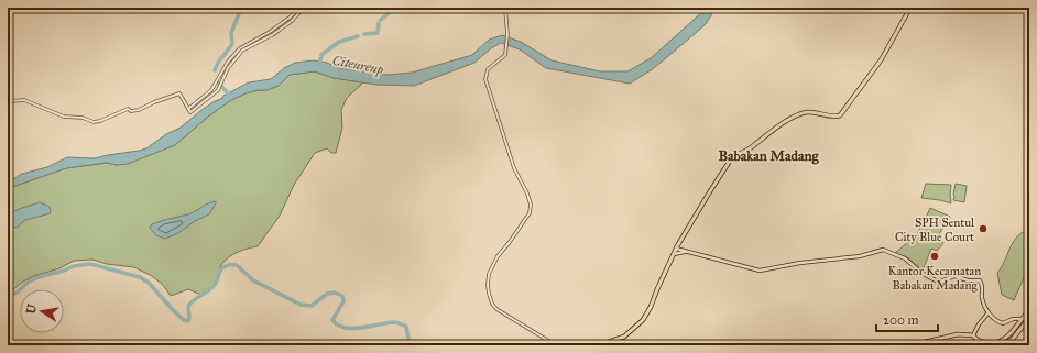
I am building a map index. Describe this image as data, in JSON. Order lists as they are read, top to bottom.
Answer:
{
  "districts": ["Babakan Madang"],
  "water": ["Citeureup"],
  "places": ["SPH Sentul City Blue Court", "Kantor Kecamatan Babakan Madang"],
  "scale_bar": "200 m",
  "north": "left"
}
